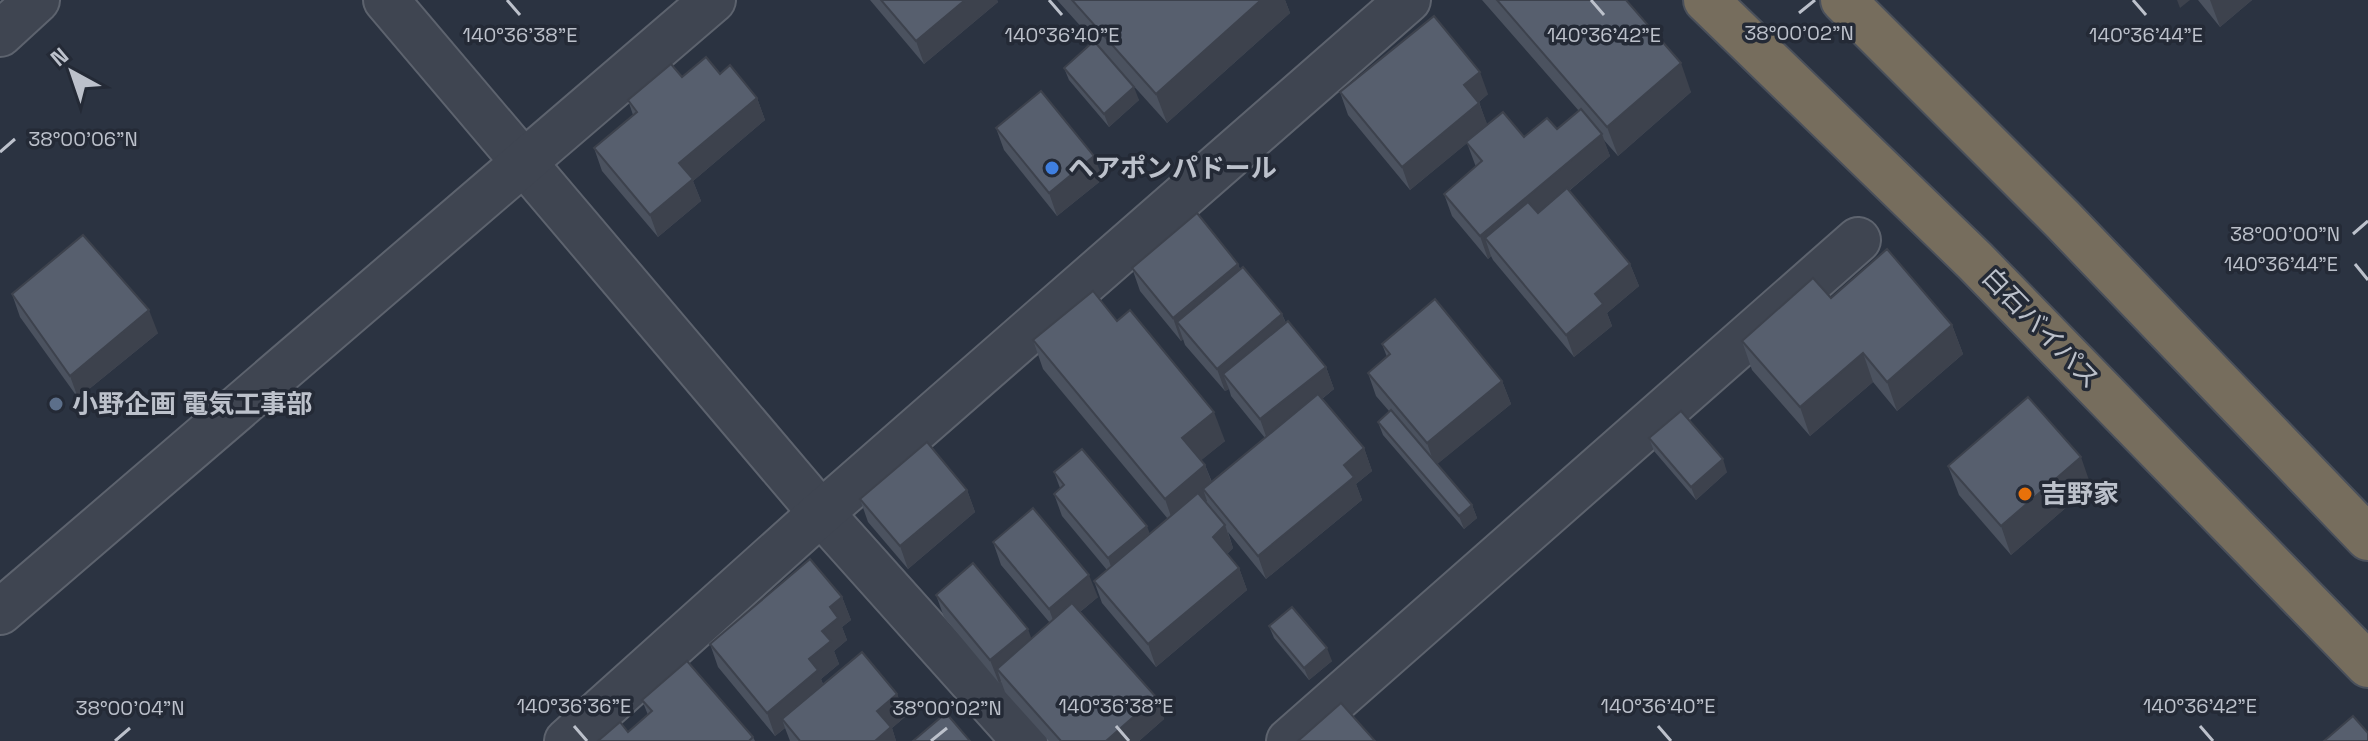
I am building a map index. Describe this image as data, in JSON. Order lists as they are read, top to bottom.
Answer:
{
  "streets": {
    "highway": ["白石バイパス"]
  },
  "places": ["ヘアポンパドール", "小野企画 電気工事部", "吉野家"],
  "north": "top left",
  "coordinates": [
    "38°00'02\"N",
    "140°36'38\"E",
    "140°36'40\"E",
    "140°36'42\"E",
    "140°36'44\"E",
    "38°00'06\"N",
    "38°00'00\"N",
    "140°36'36\"E",
    "38°00'04\"N"
  ]
}
